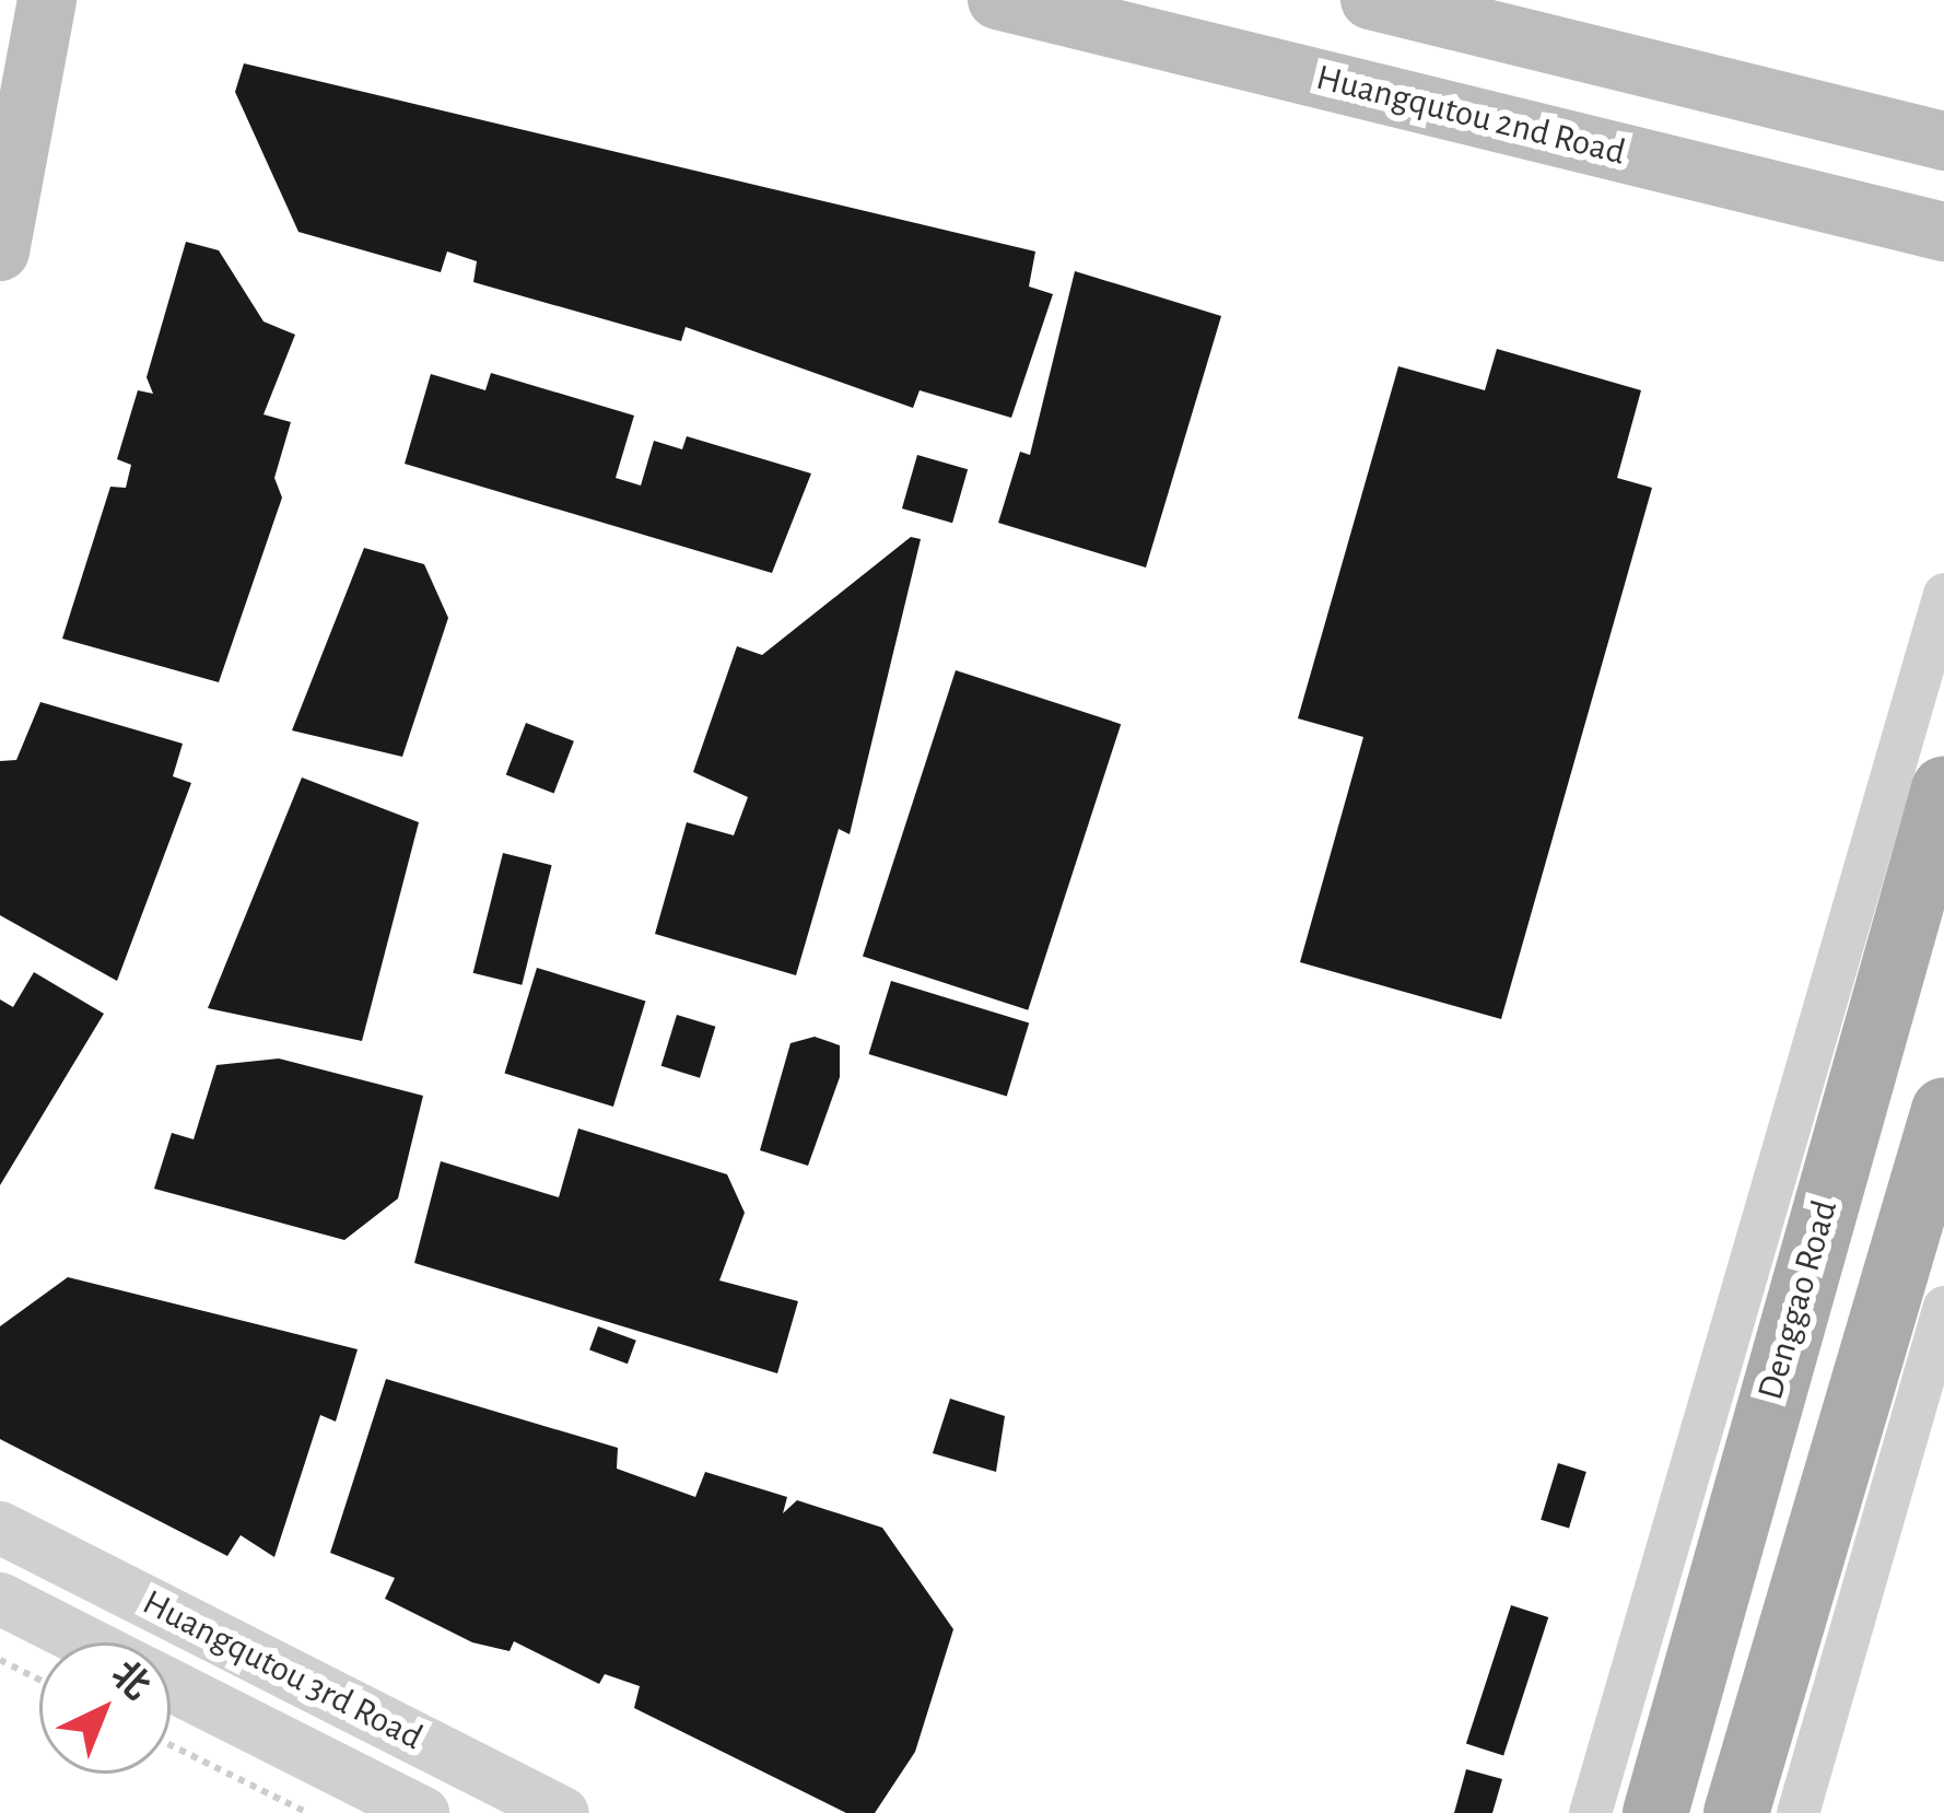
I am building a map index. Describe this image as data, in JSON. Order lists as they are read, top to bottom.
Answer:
{
  "streets": {
    "main road": ["Huangqutou 2nd Road", "Denggao Road"],
    "street": ["Huangqutou 3rd Road"]
  },
  "north": "top right"
}
